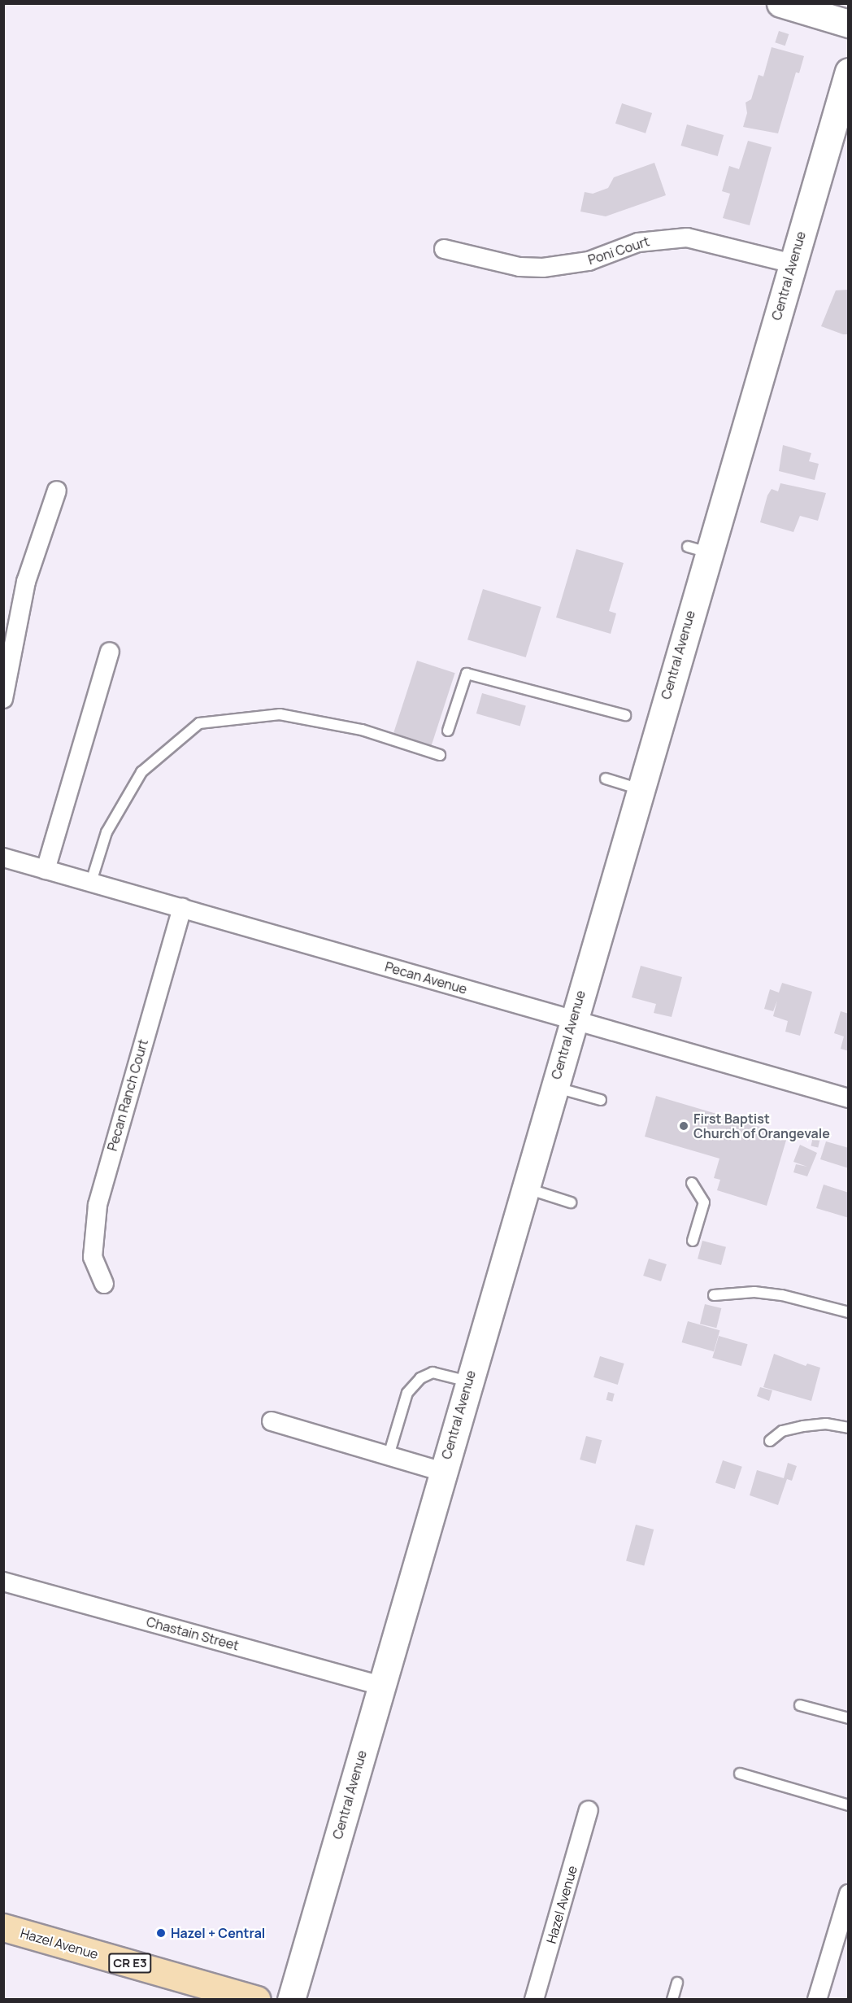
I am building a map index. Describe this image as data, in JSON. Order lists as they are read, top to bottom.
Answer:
{
  "streets": {
    "main road": ["Hazel Avenue", "CR E3"],
    "street": [
      "Poni Court",
      "Central Avenue",
      "Pecan Avenue",
      "Pecan Ranch Court",
      "Chastain Street"
    ]
  },
  "crossings": [
    ["Poni Court", "Central Avenue"],
    ["Central Avenue", "Pecan Avenue"],
    ["Central Avenue", "Chastain Street"],
    ["Pecan Avenue", "Pecan Ranch Court"]
  ],
  "places": ["First Baptist Church of Orangevale", "Hazel + Central"]
}
